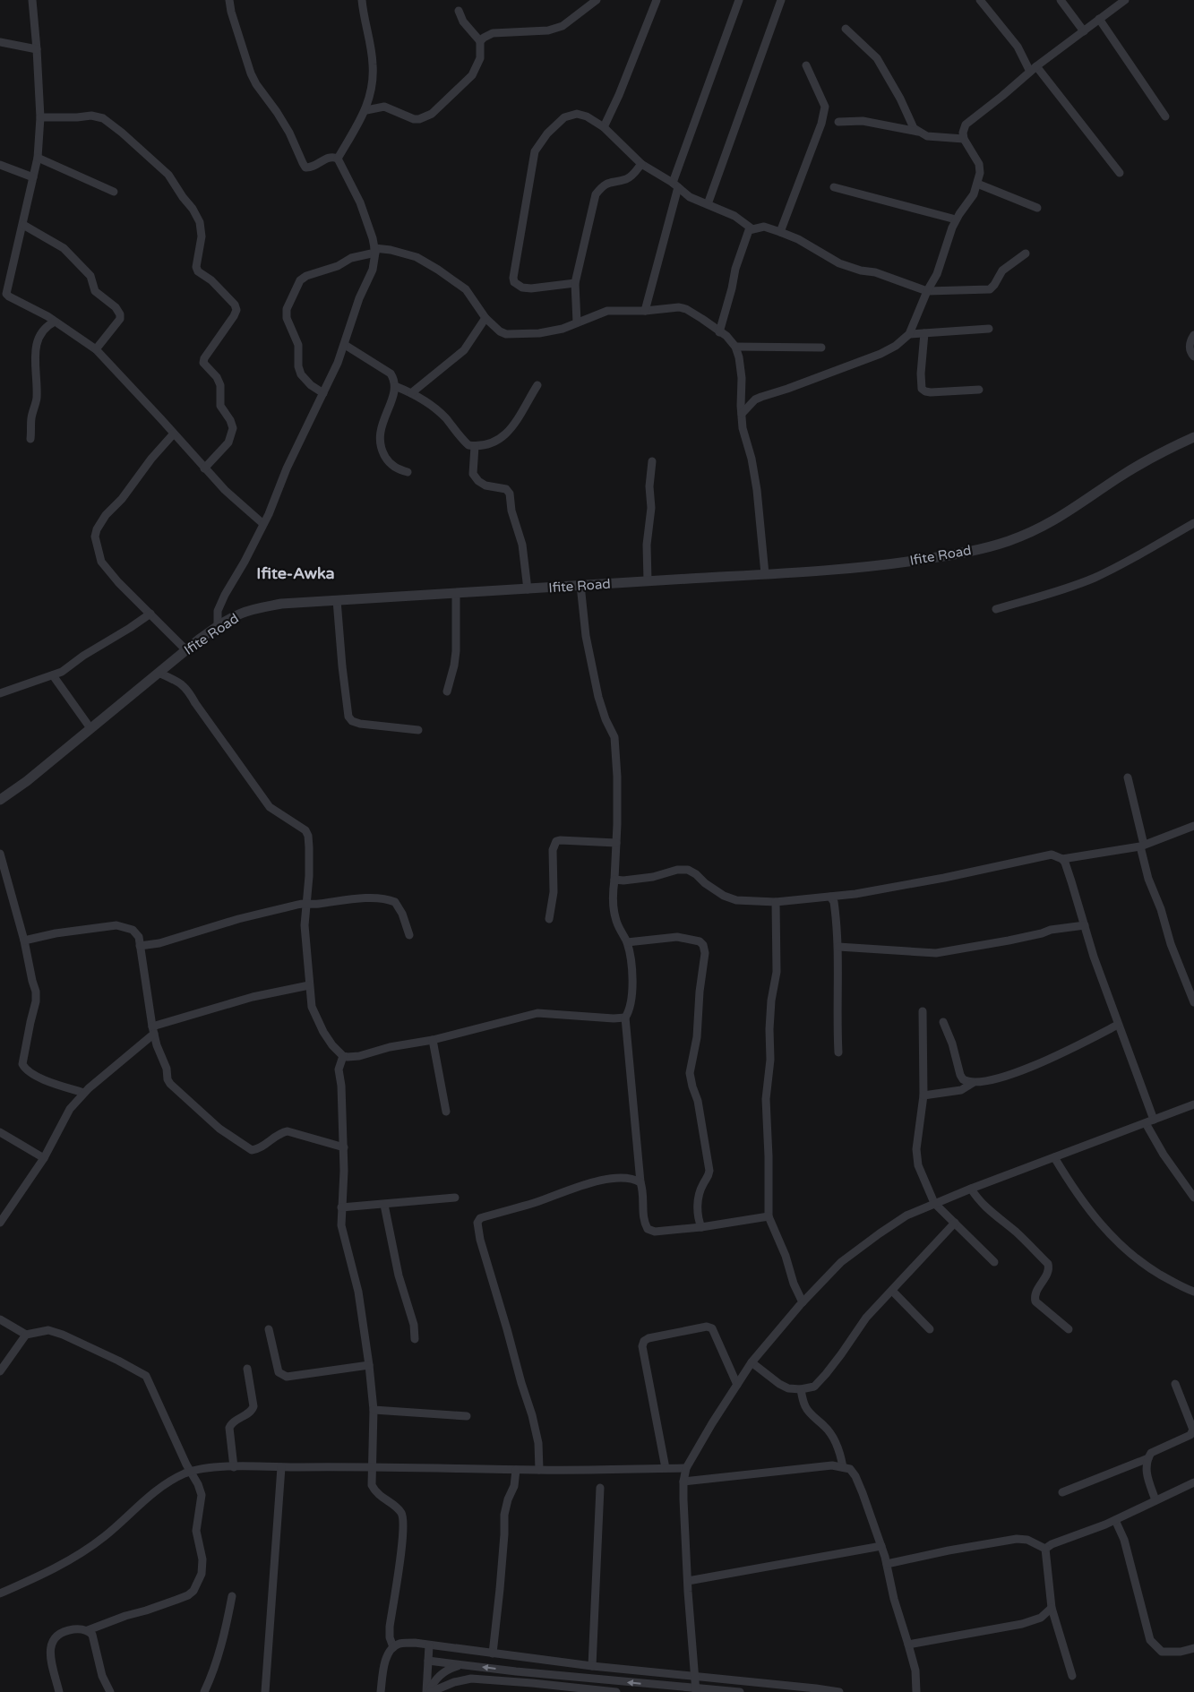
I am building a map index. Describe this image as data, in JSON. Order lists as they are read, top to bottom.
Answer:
{
  "streets": {
    "street": ["Ifite Road"]
  },
  "districts": ["Ifite-Awka"]
}
